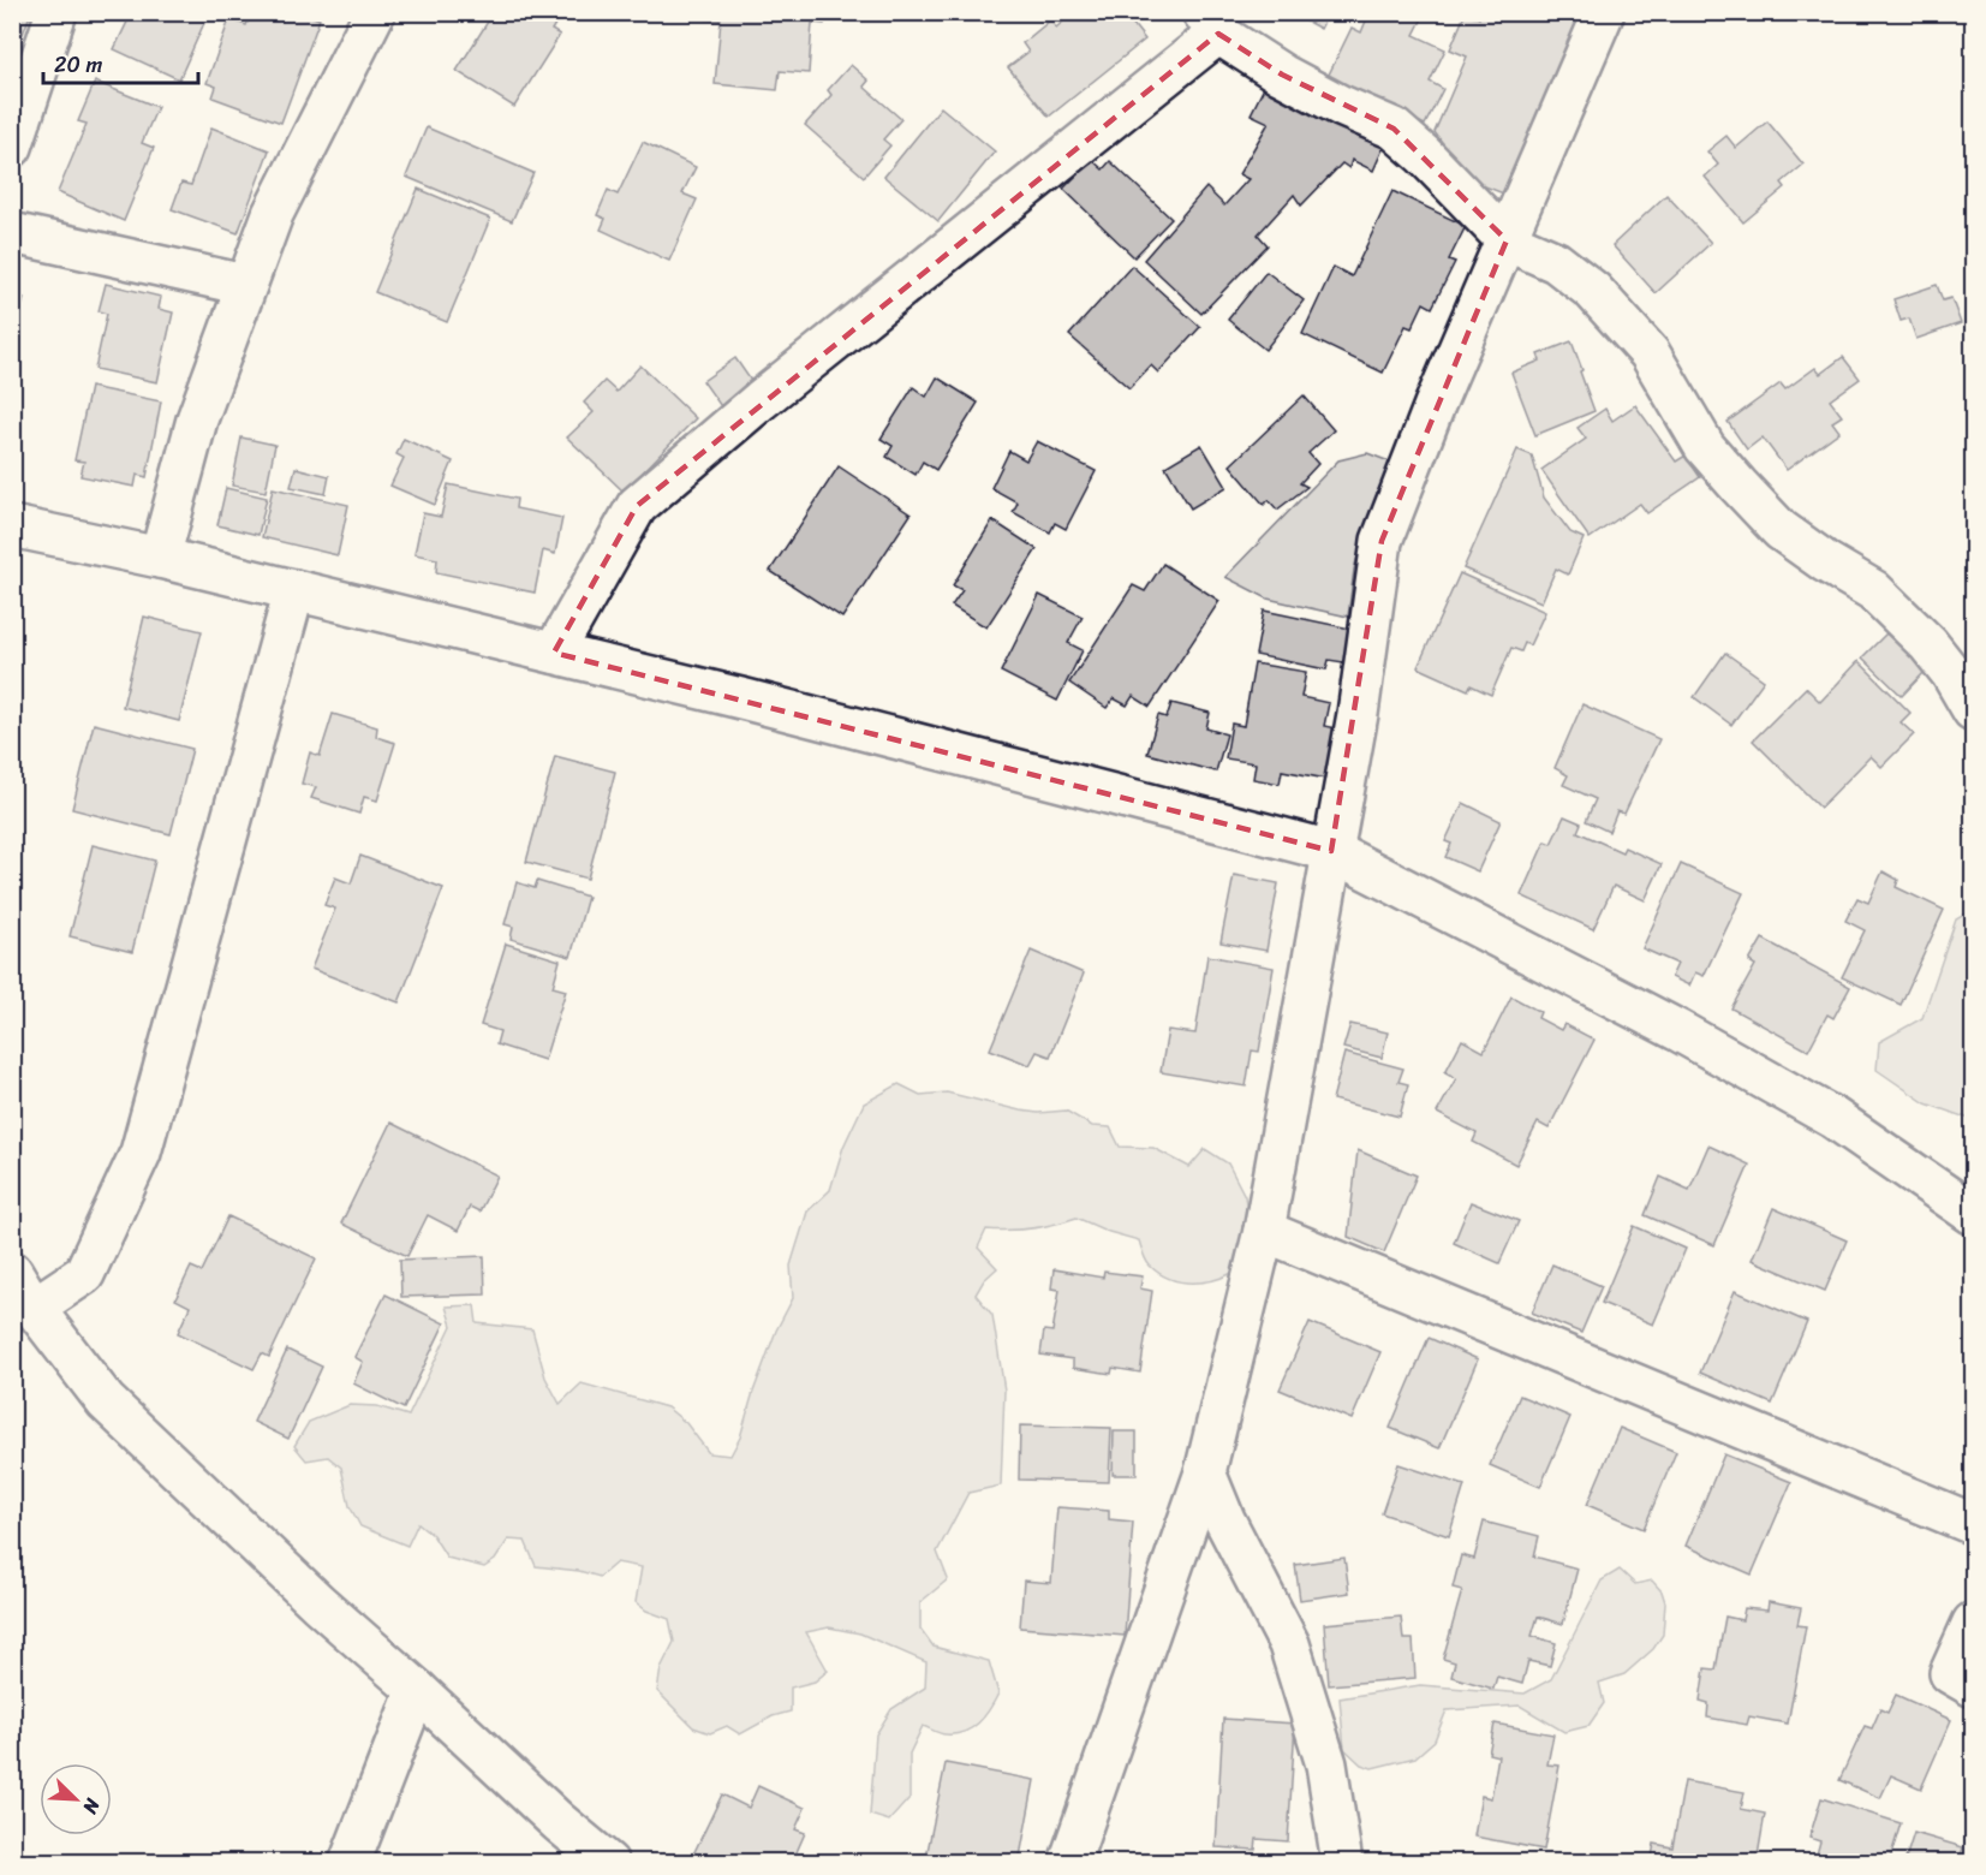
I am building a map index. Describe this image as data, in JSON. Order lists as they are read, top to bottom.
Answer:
{
  "scale_bar": "20 m",
  "north": "bottom right"
}
